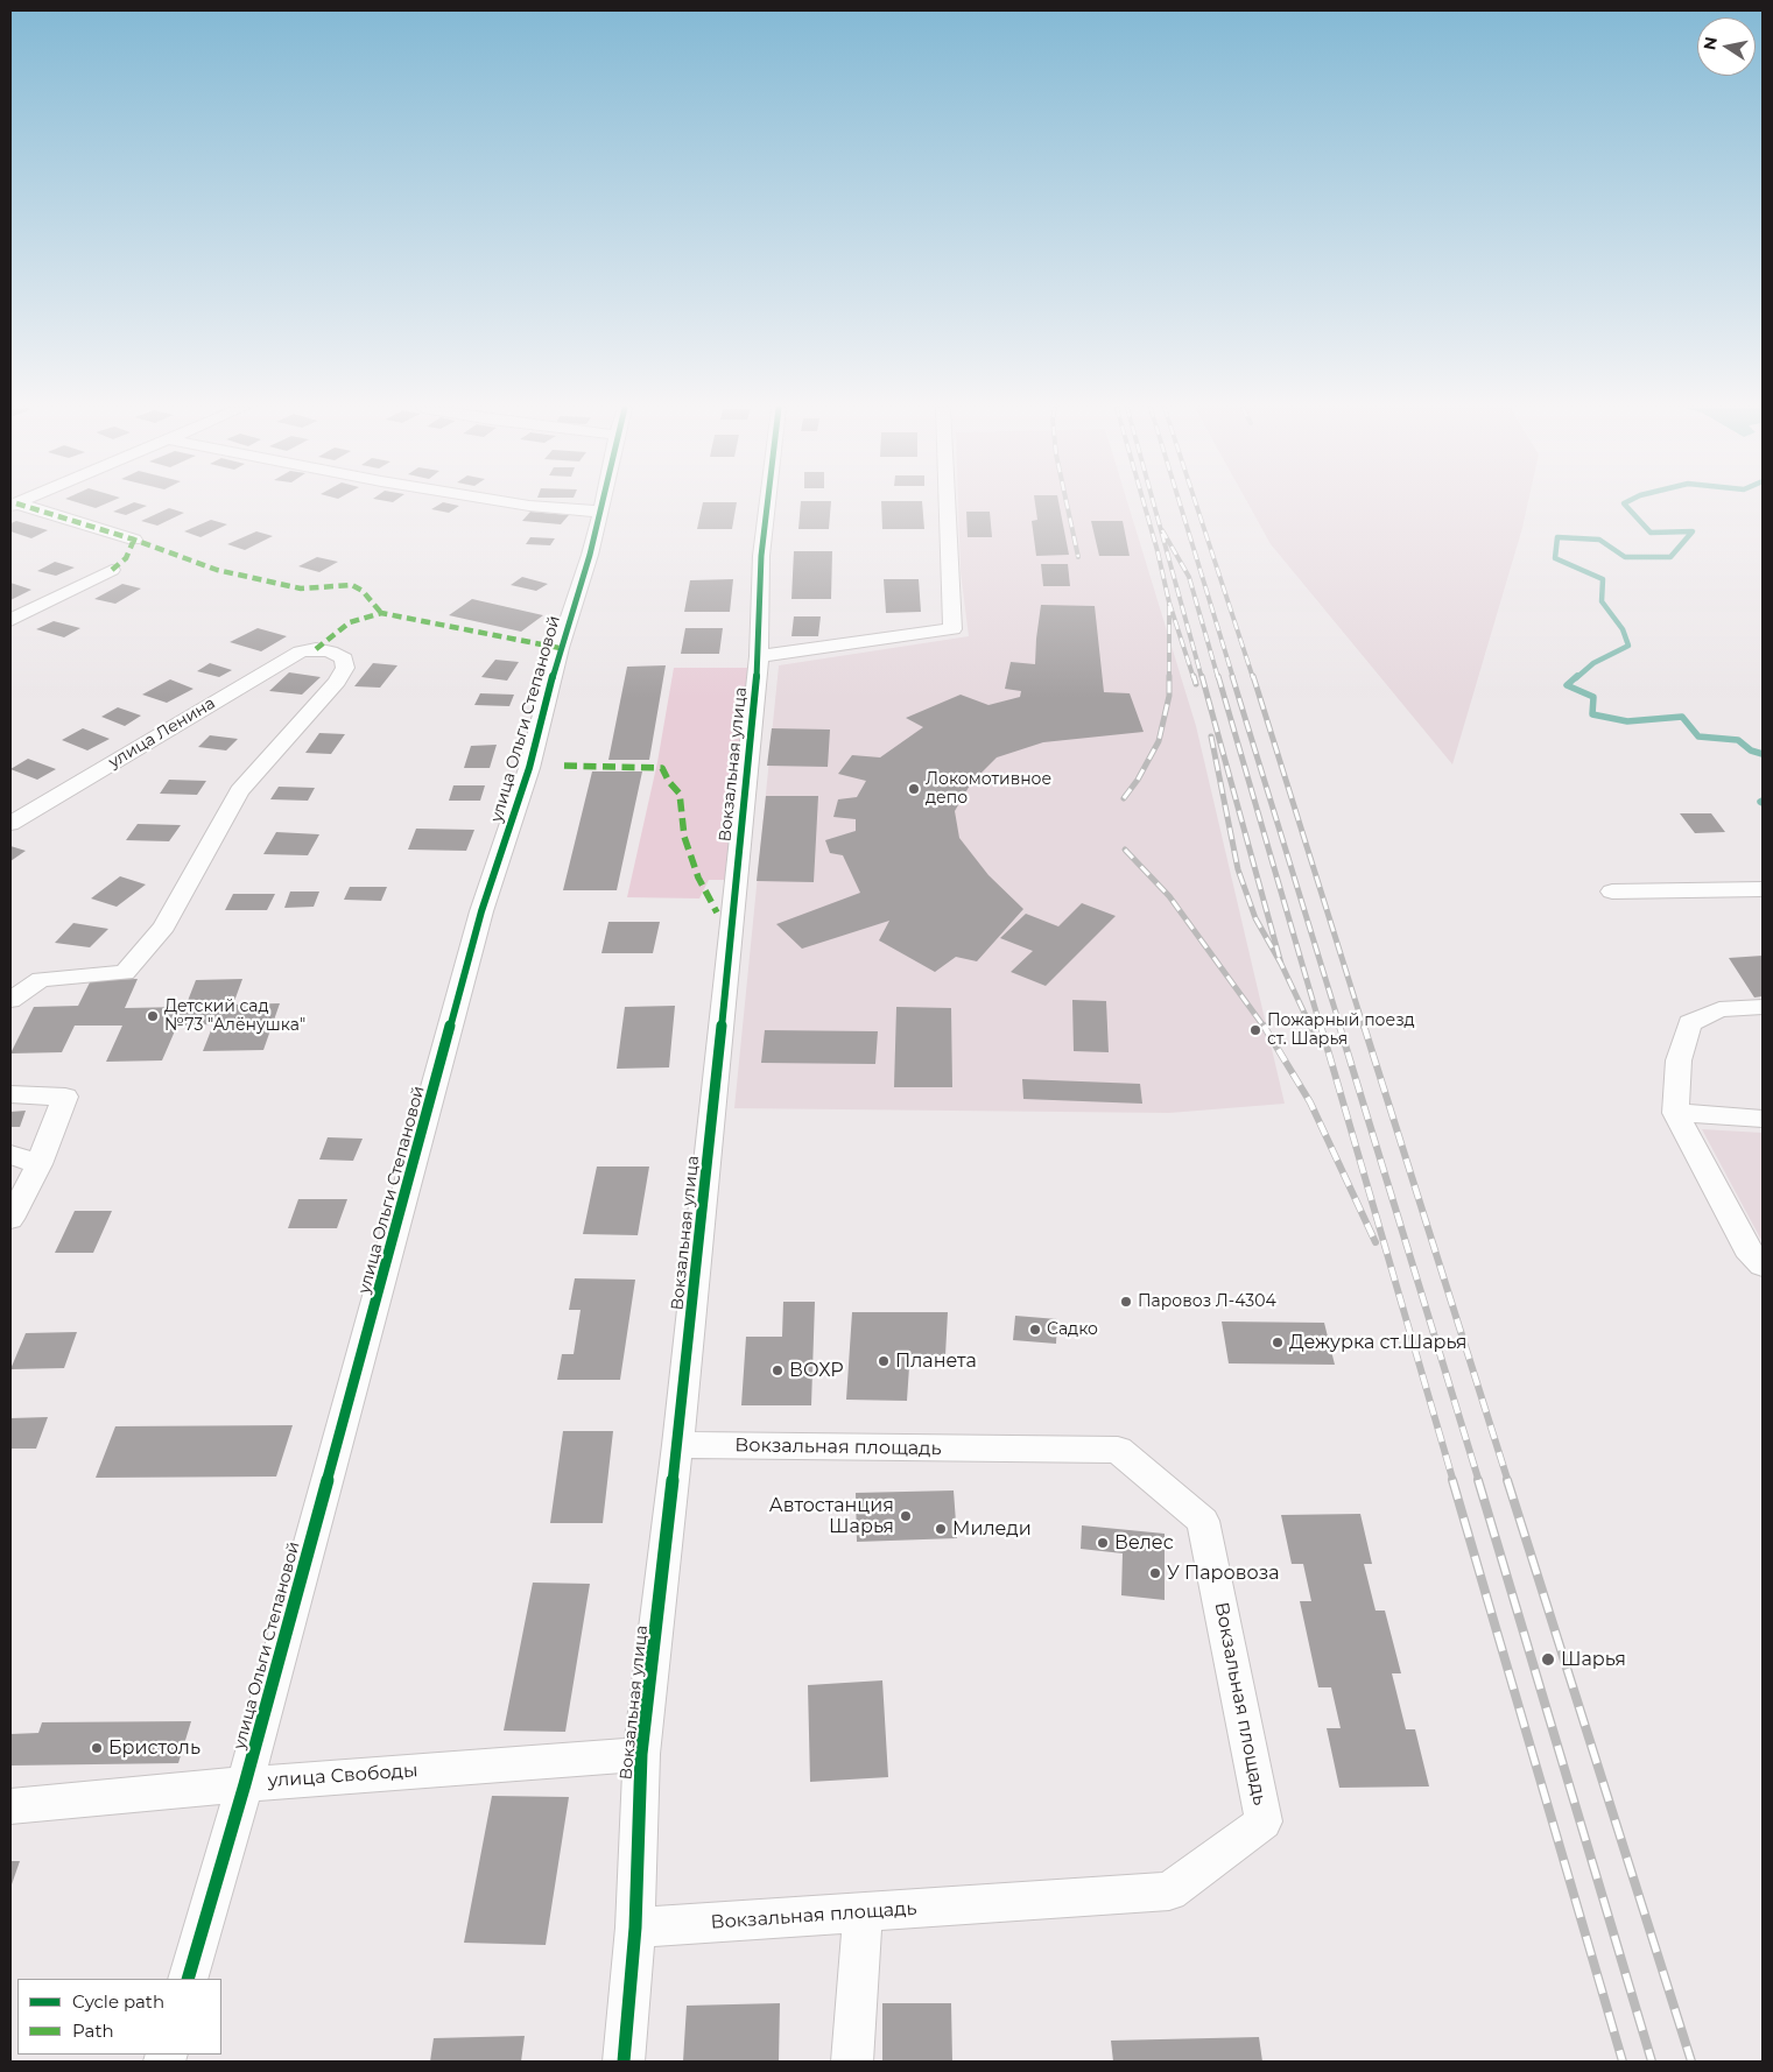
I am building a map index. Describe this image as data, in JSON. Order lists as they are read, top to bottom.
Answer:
{
  "streets": {
    "street": [
      "улица Ольги Степановой",
      "улица Ленина",
      "Вокзальная улица",
      "Вокзальная площадь",
      "улица Свободы"
    ]
  },
  "crossings": [
    ["улица Ольги Степановой", "улица Свободы"],
    ["Вокзальная улица", "Вокзальная площадь"],
    ["Вокзальная улица", "улица Свободы"]
  ],
  "places": [
    "Локомотивное депо",
    "Детский сад №73 \"Алёнушка\"",
    "Пожарный поезд ст. Шарья",
    "Паровоз Л-4304",
    "Садко",
    "Дежурка ст.Шарья",
    "Планета",
    "ВОХР",
    "Автостанция Шарья",
    "Миледи",
    "Велес",
    "У Паровоза",
    "Шарья",
    "Бристоль"
  ],
  "legend": ["Cycle path", "Path"],
  "north": "left"
}
